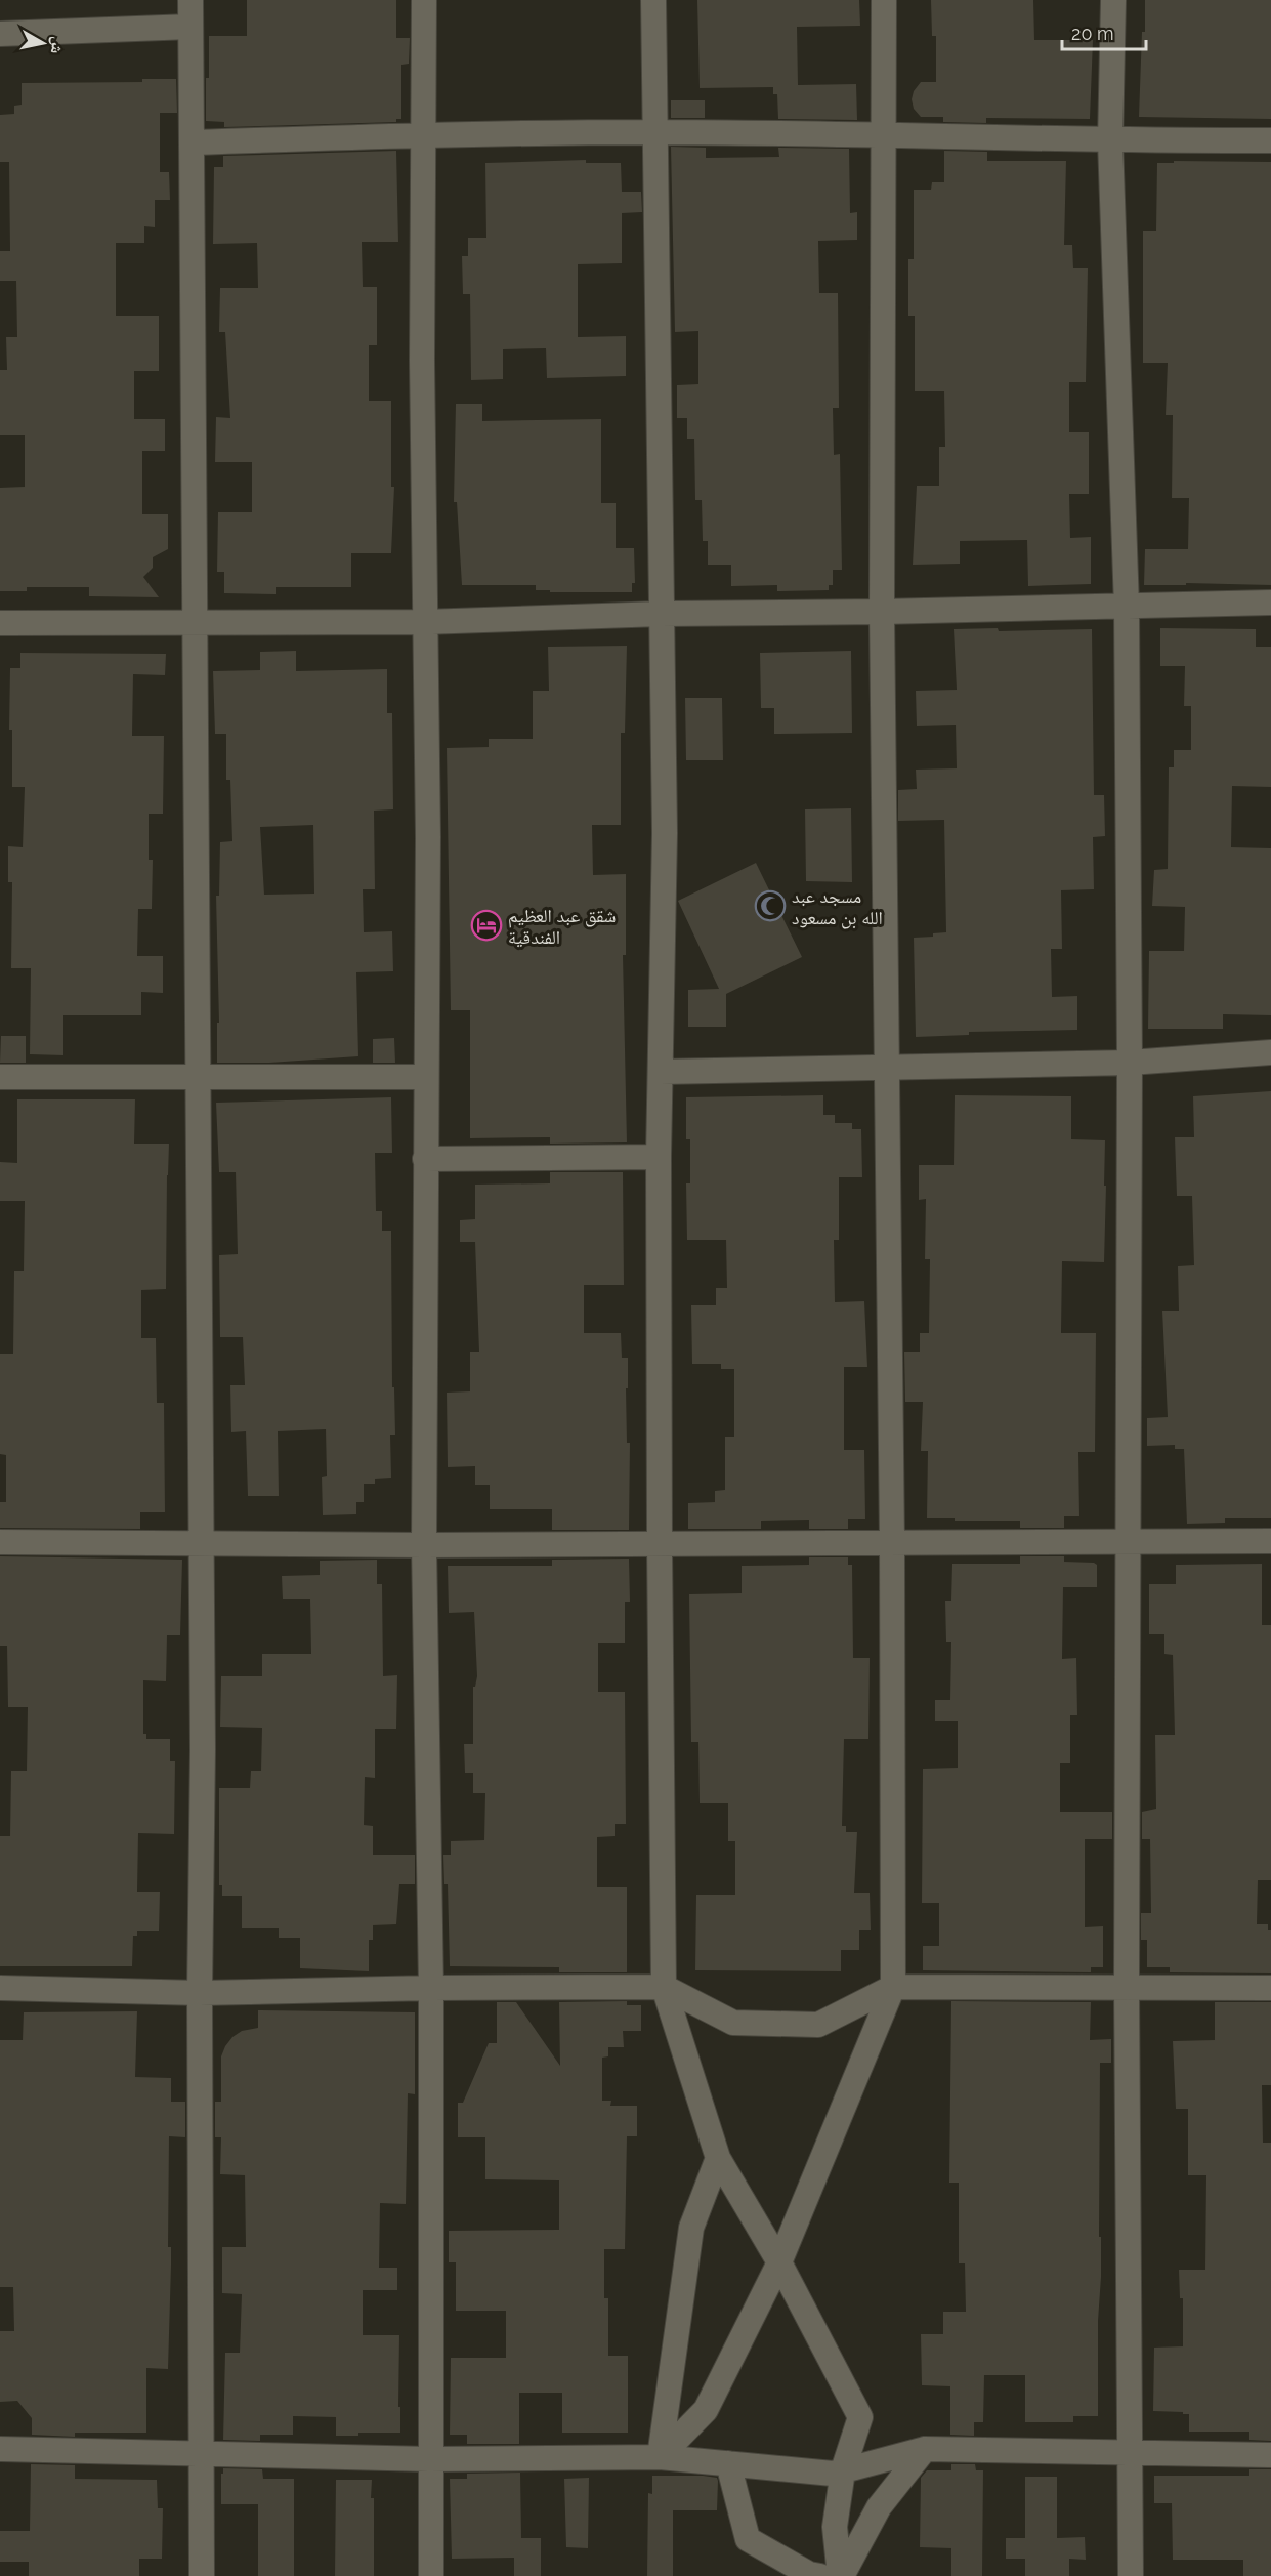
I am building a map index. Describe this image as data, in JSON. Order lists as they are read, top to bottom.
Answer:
{
  "places": {
    "mosque": ["مسجد عبد الله بن مسعود"],
    "hotel": ["شقق عبد العظيم الفندقية"]
  },
  "scale_bar": "20 m",
  "north": "right"
}
